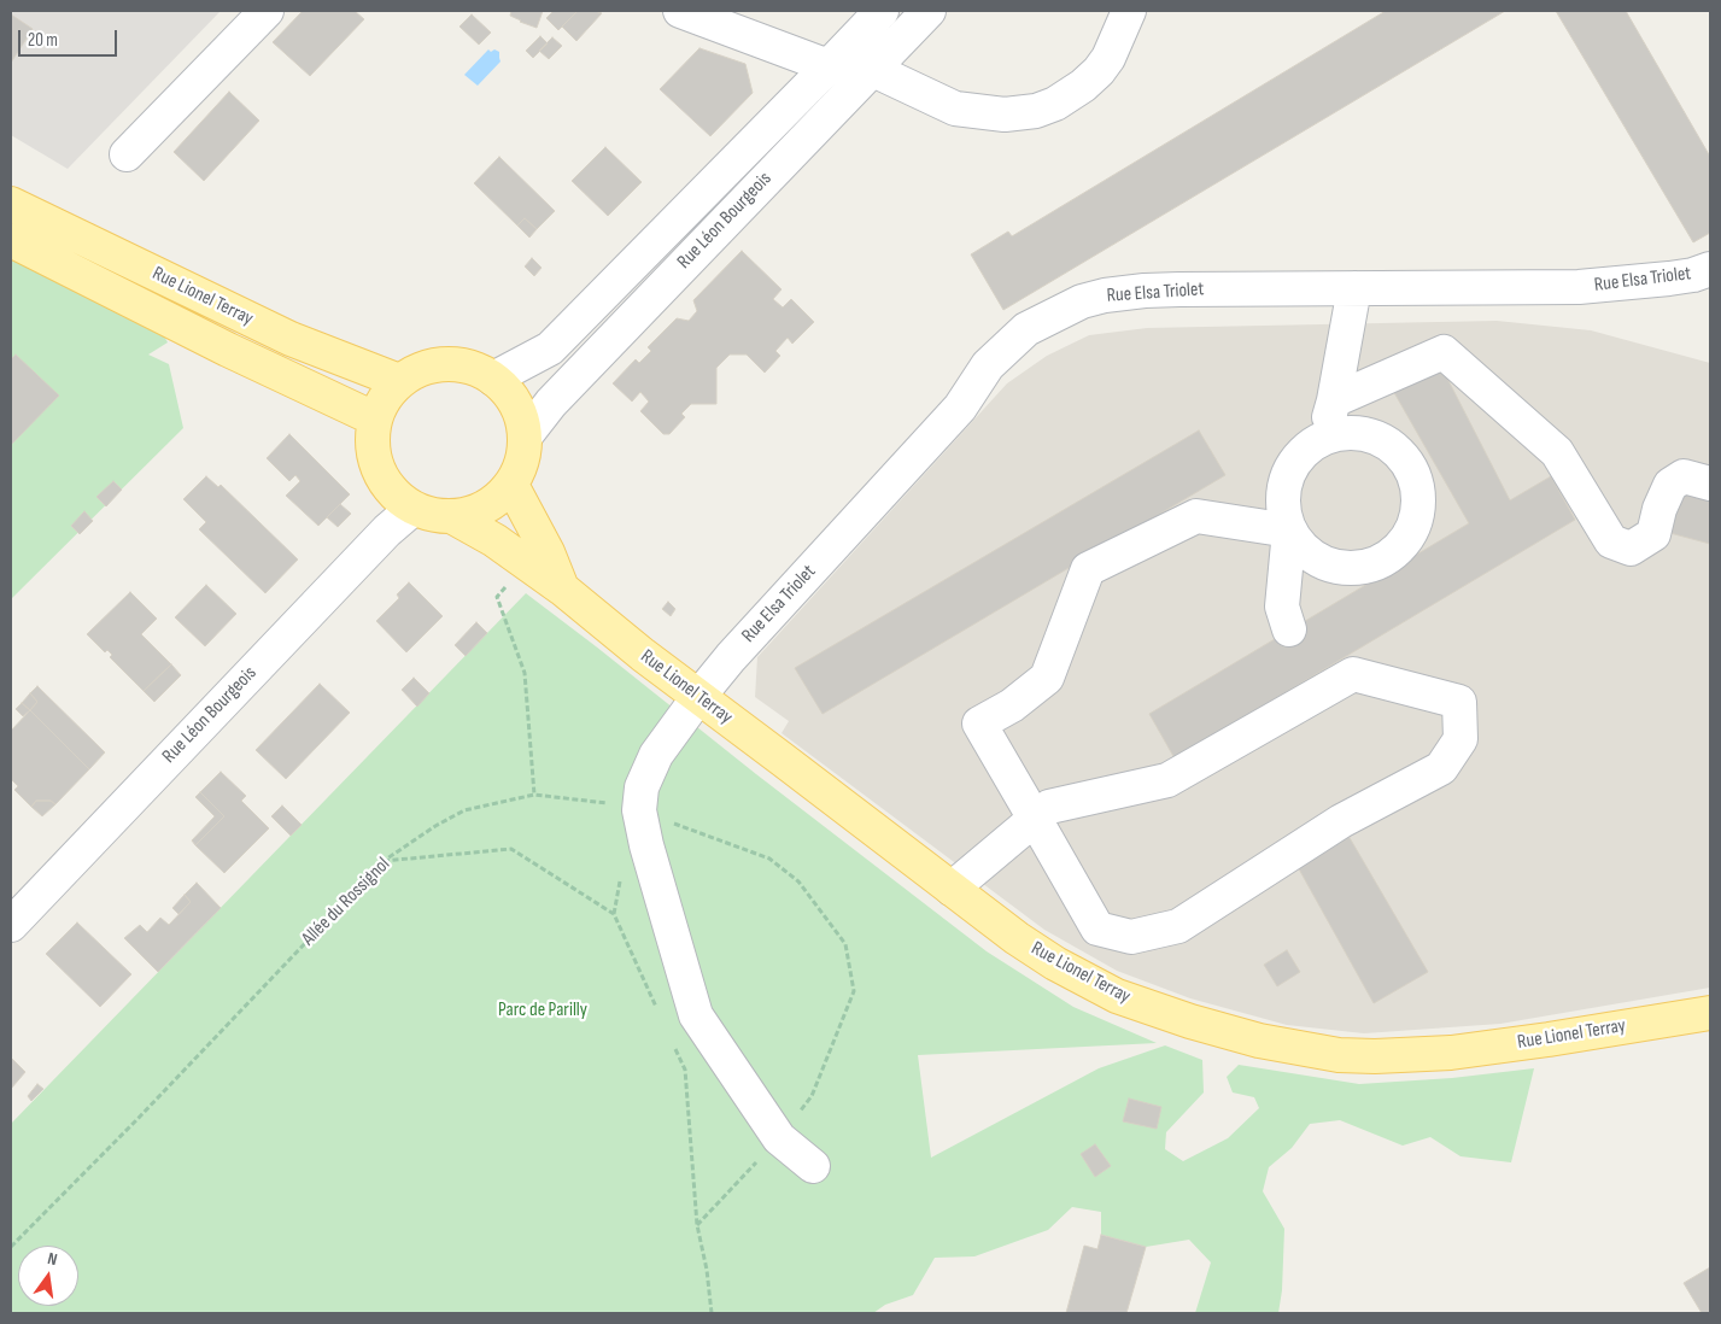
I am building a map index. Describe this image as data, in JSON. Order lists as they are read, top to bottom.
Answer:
{
  "streets": {
    "main road": ["Rue Lionel Terray"],
    "street": ["Rue Léon Bourgeois", "Rue Elsa Triolet"],
    "path": ["Allée du Rossignol"]
  },
  "crossings": [
    ["Rue Léon Bourgeois", "Rue Lionel Terray"],
    ["Rue Elsa Triolet", "Rue Lionel Terray"],
    ["Rue Elsa Triolet", "Allée du Rossignol"]
  ],
  "parks": ["Parc de Parilly"],
  "scale_bar": "20 m",
  "north": "top"
}
